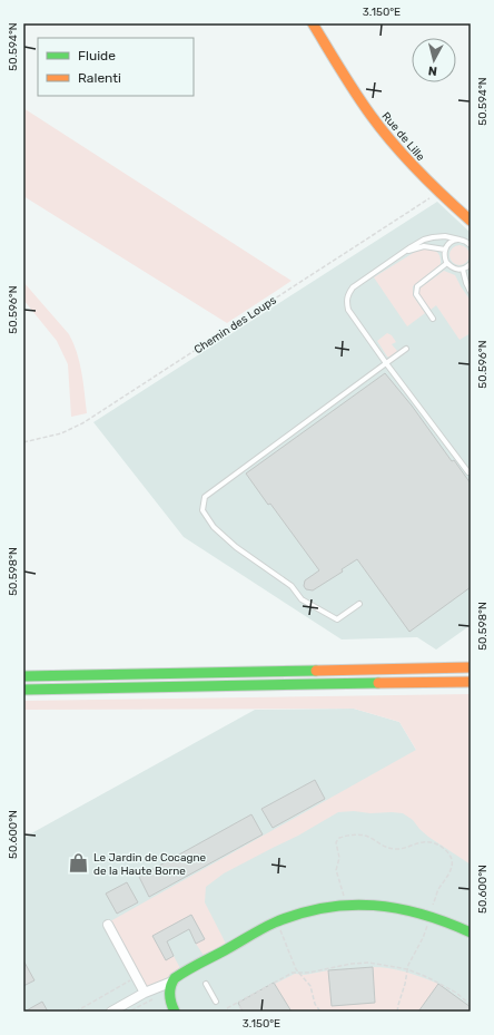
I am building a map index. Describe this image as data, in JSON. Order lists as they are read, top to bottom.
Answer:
{
  "streets": {
    "main road": ["Rue de Lille"],
    "path": ["Chemin des Loups"]
  },
  "crossings": [
    ["Rue de Lille", "Chemin des Loups"]
  ],
  "places": {
    "shop": ["Le Jardin de Cocagne de la Haute Borne"]
  },
  "legend": ["Fluide", "Ralenti"],
  "north": "bottom",
  "coordinates": [
    "3.150°E",
    "50.594°N",
    "50.596°N",
    "50.598°N",
    "50.600°N"
  ]
}
